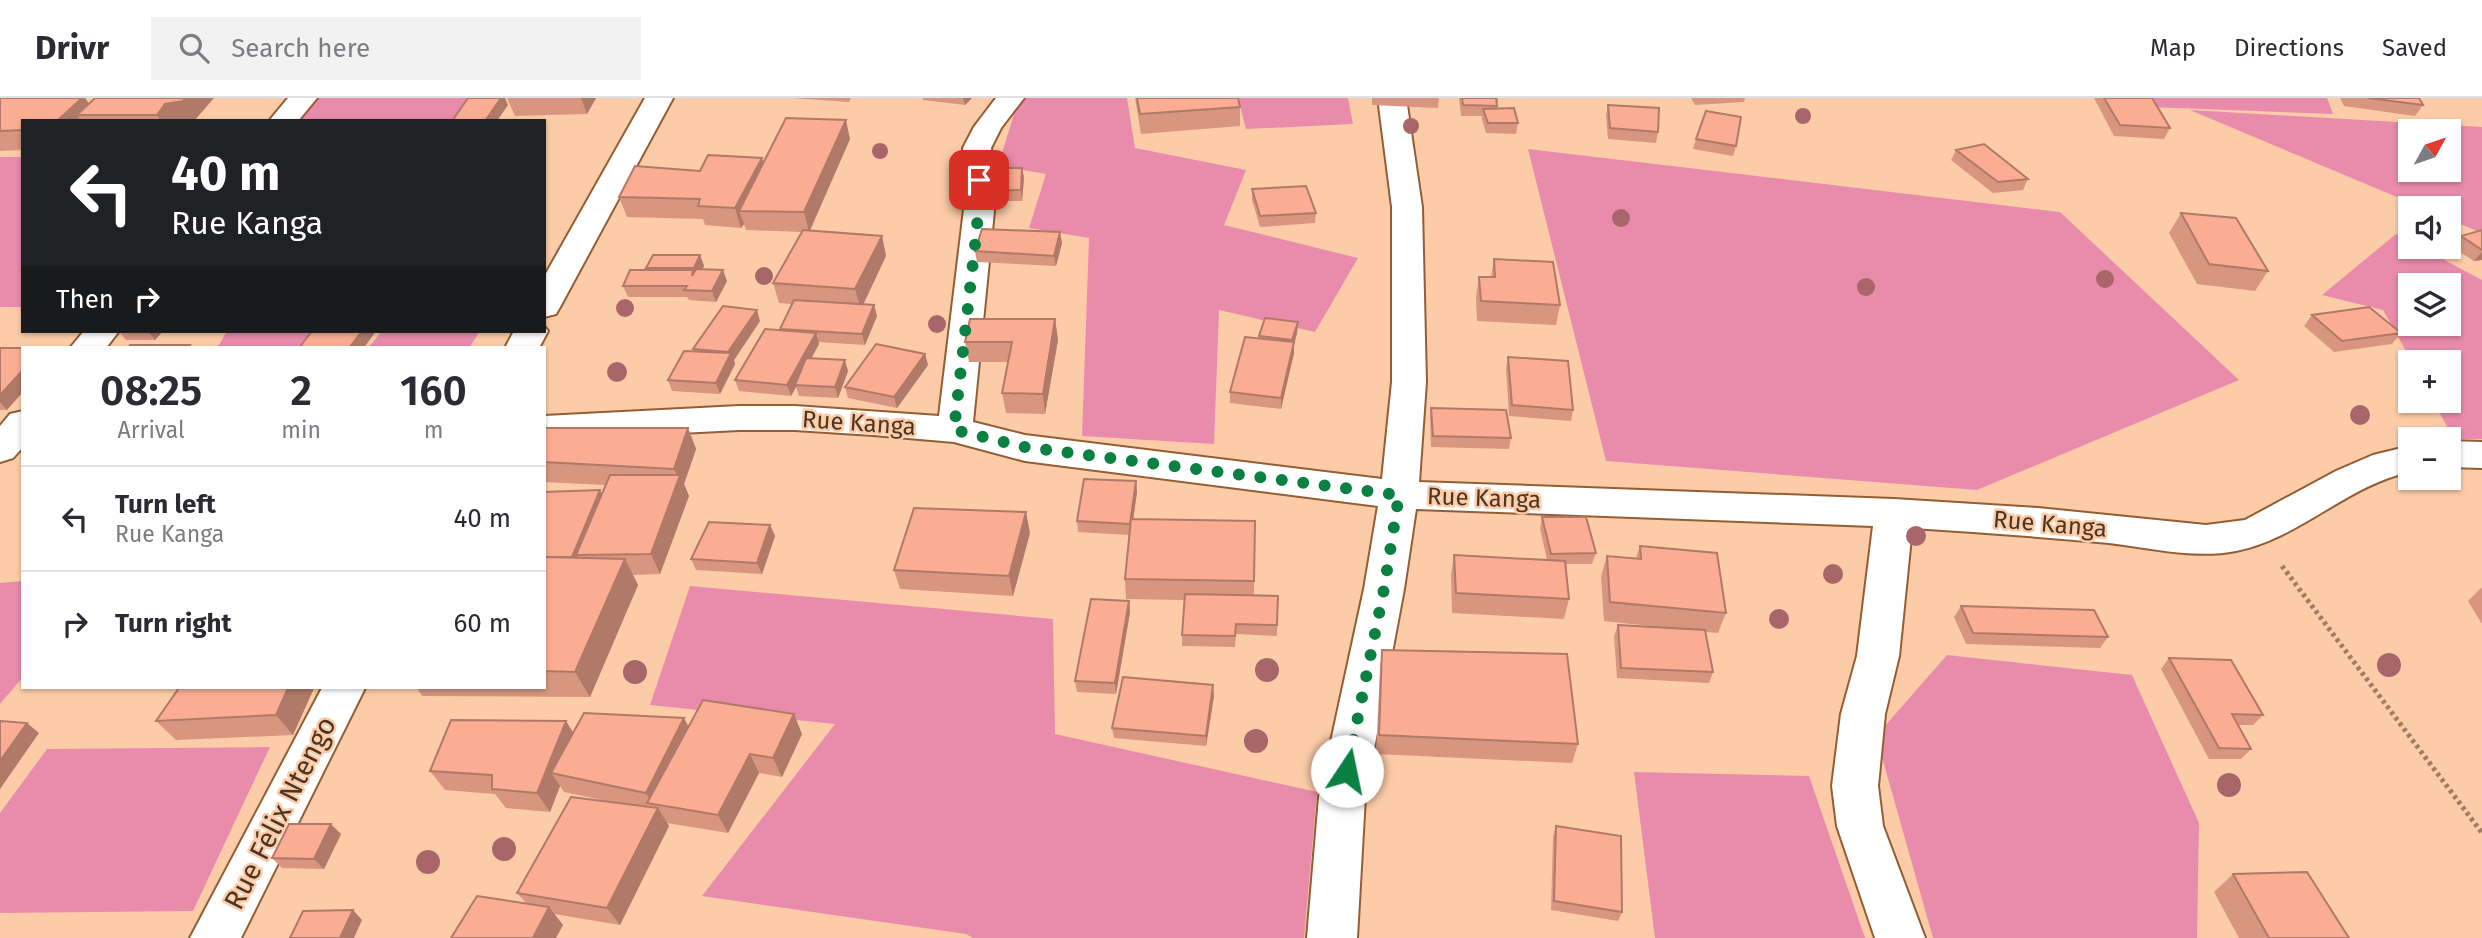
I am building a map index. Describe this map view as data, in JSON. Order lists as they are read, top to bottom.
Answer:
{
  "streets": {
    "street": ["Rue Kanga", "Rue Félix Ntengo"]
  },
  "north": "top right",
  "page": {
    "header": "Drivr",
    "search": "Search here",
    "nav": ["Map", "Directions", "Saved"],
    "map_buttons": ["+", "−"],
    "turn": ["40 m", "Rue Kanga"],
    "then": "Then",
    "eta": [
      "08:25",
      "Arrival",
      "2",
      "min",
      "160",
      "m"
    ],
    "list": [
      {
        "name": "Turn left",
        "note": "Rue Kanga",
        "value": "40 m"
      },
      {
        "name": "Turn right",
        "value": "60 m"
      }
    ]
  }
}
